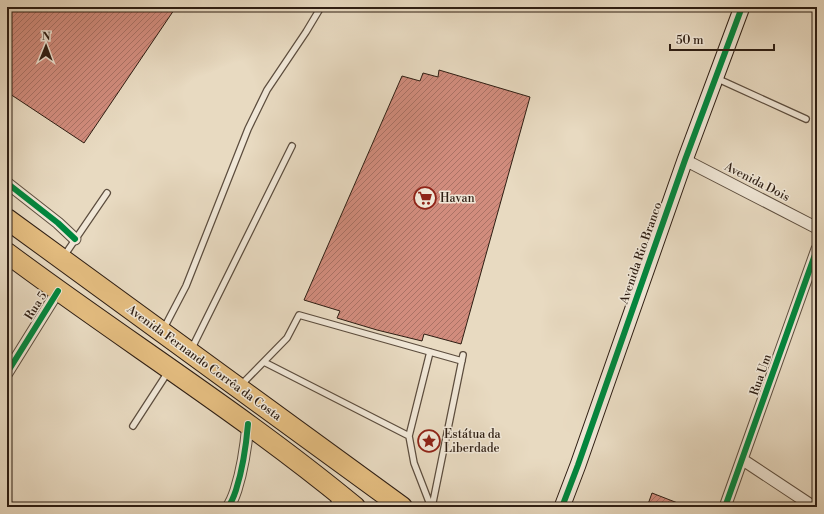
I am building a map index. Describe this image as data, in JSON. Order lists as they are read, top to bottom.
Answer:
{
  "streets": {
    "highway": ["Avenida Fernando Corrêa da Costa"],
    "street": [
      "Avenida Dois",
      "Avenida Rio Branco",
      "Rua 5",
      "Rua Um"
    ]
  },
  "crossings": [
    ["Avenida Dois", "Avenida Rio Branco"],
    ["Rua 5", "Avenida Fernando Corrêa da Costa"]
  ],
  "places": {
    "supermarket": ["Havan"],
    "place": ["Estátua da Liberdade"]
  },
  "scale_bar": "50 m",
  "north": "top"
}
